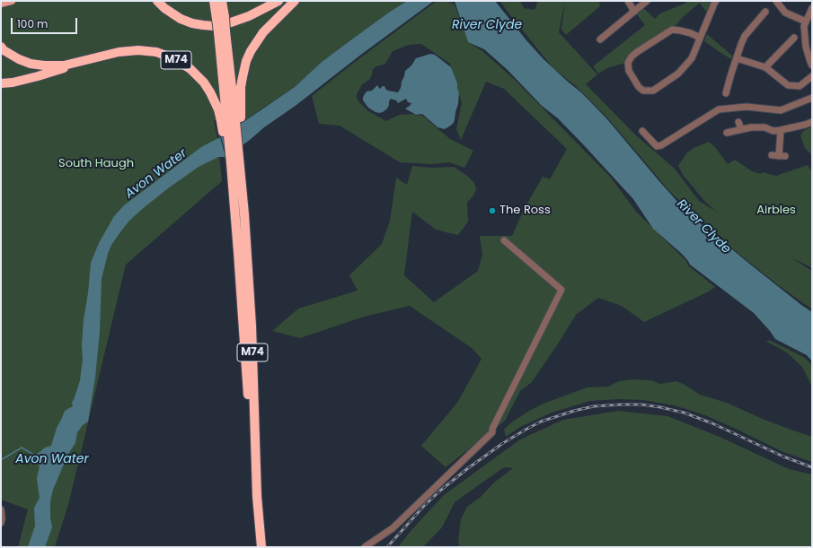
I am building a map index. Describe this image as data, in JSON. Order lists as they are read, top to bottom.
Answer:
{
  "streets": {
    "highway": ["M74"]
  },
  "water": ["River Clyde", "Avon Water"],
  "parks": ["South Haugh", "Airbles"],
  "places": ["The Ross"],
  "scale_bar": "100 m"
}
